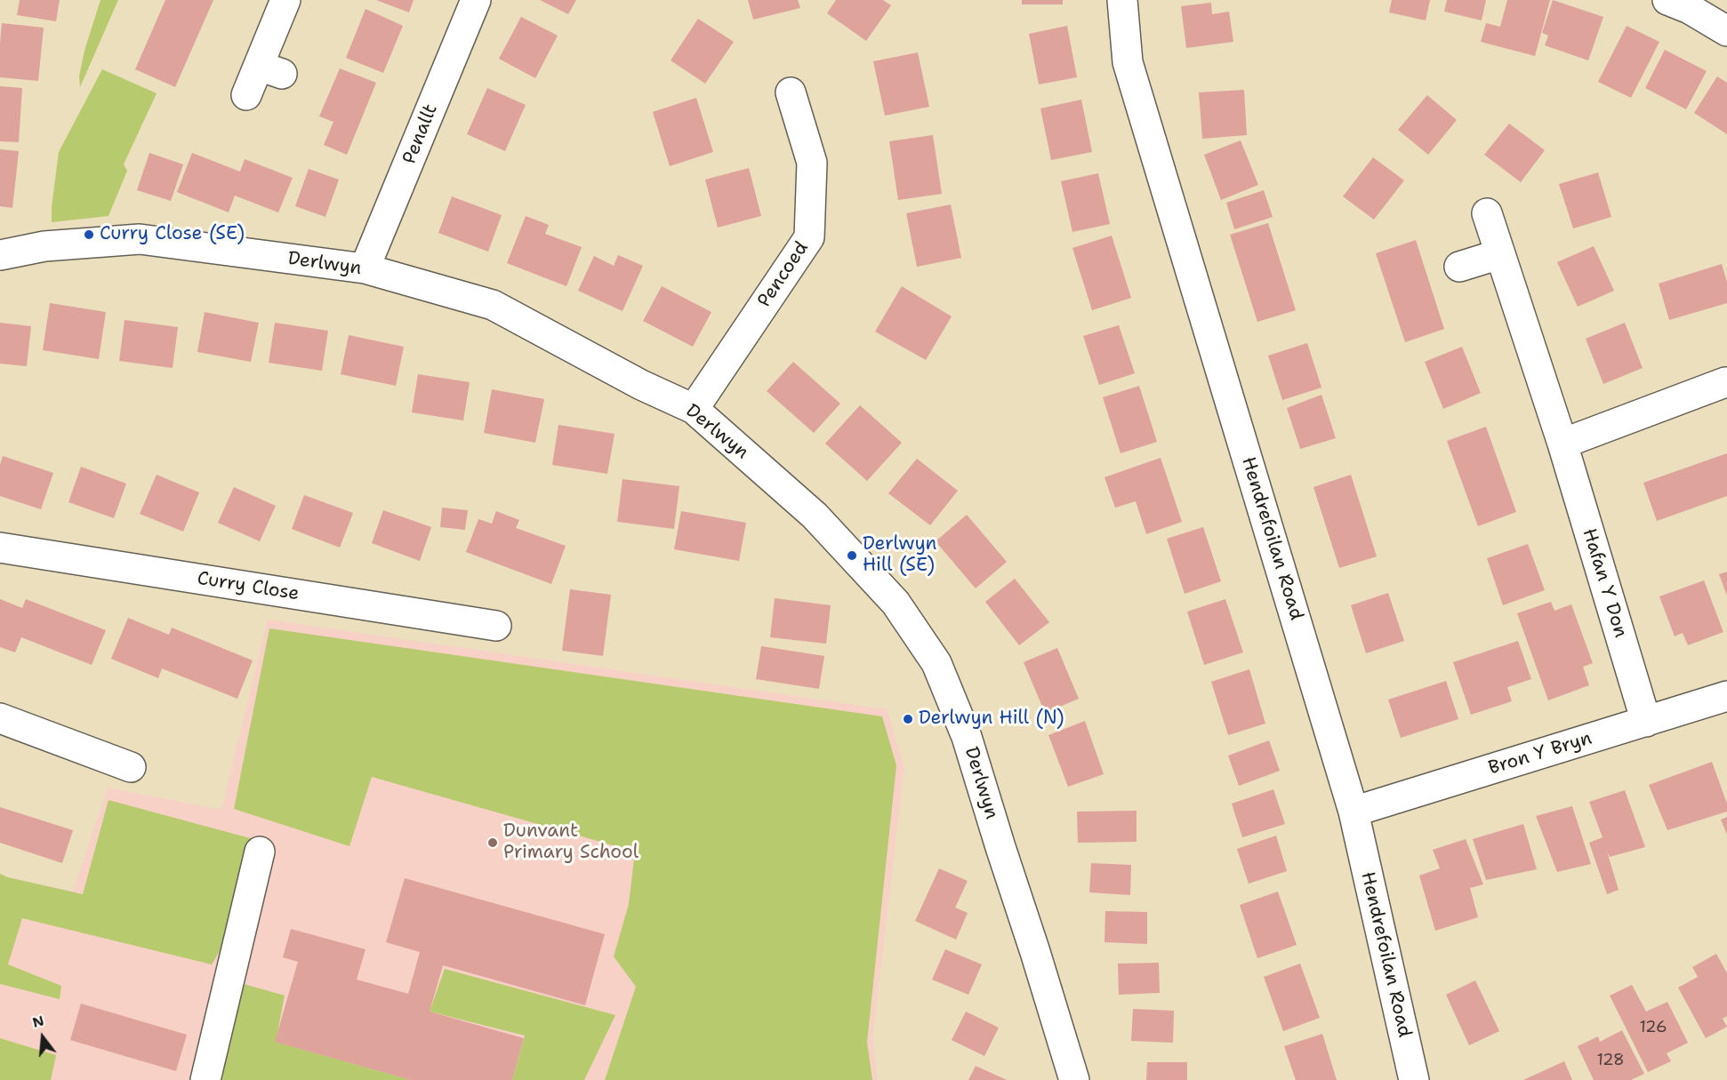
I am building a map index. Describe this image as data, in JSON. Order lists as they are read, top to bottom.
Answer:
{
  "streets": {
    "street": [
      "Penallt",
      "Derlwyn",
      "Pencoed",
      "Hendrefoilan Road",
      "Hafan Y Don",
      "Curry Close",
      "Bron Y Bryn"
    ]
  },
  "crossings": [
    ["Penallt", "Derlwyn"],
    ["Derlwyn", "Pencoed"],
    ["Hendrefoilan Road", "Bron Y Bryn"],
    ["Hafan Y Don", "Bron Y Bryn"]
  ],
  "places": [
    "Curry Close (SE)",
    "Derlwyn Hill (SE)",
    "Derlwyn Hill (N)",
    "Dunvant Primary School"
  ],
  "house_numbers": ["126", "128"],
  "north": "top"
}
